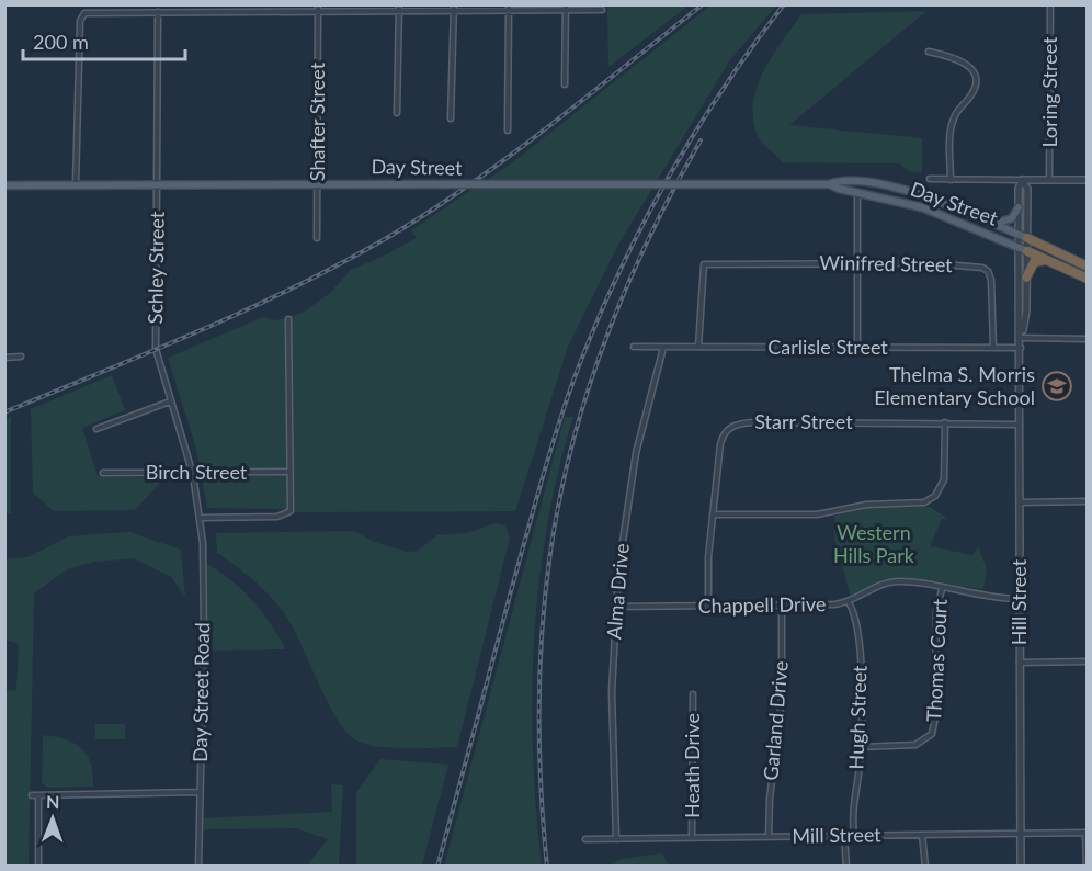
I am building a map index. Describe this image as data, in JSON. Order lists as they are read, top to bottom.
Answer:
{
  "streets": {
    "main road": ["Day Street"],
    "street": [
      "Loring Street",
      "Shafter Street",
      "Winifred Street",
      "Schley Street",
      "Carlisle Street",
      "Starr Street",
      "Birch Street",
      "Alma Drive",
      "Hill Street",
      "Chappell Drive",
      "Thomas Court",
      "Day Street Road",
      "Hugh Street",
      "Garland Drive",
      "Heath Drive",
      "Mill Street"
    ]
  },
  "crossings": [
    ["Loring Street", "Day Street"],
    ["Shafter Street", "Day Street"],
    ["Day Street", "Schley Street"],
    ["Day Street", "Hill Street"],
    ["Winifred Street", "Carlisle Street"],
    ["Schley Street", "Birch Street"],
    ["Schley Street", "Day Street Road"],
    ["Carlisle Street", "Alma Drive"],
    ["Carlisle Street", "Hill Street"],
    ["Starr Street", "Hill Street"],
    ["Starr Street", "Chappell Drive"],
    ["Alma Drive", "Chappell Drive"],
    ["Alma Drive", "Mill Street"],
    ["Hill Street", "Chappell Drive"],
    ["Hill Street", "Mill Street"],
    ["Chappell Drive", "Thomas Court"],
    ["Chappell Drive", "Hugh Street"],
    ["Chappell Drive", "Garland Drive"],
    ["Thomas Court", "Hugh Street"],
    ["Hugh Street", "Mill Street"],
    ["Garland Drive", "Mill Street"],
    ["Heath Drive", "Mill Street"]
  ],
  "parks": ["Western Hills Park"],
  "places": {
    "school or university": ["Thelma S. Morris Elementary School"]
  },
  "scale_bar": "200 m",
  "north": "top"
}
